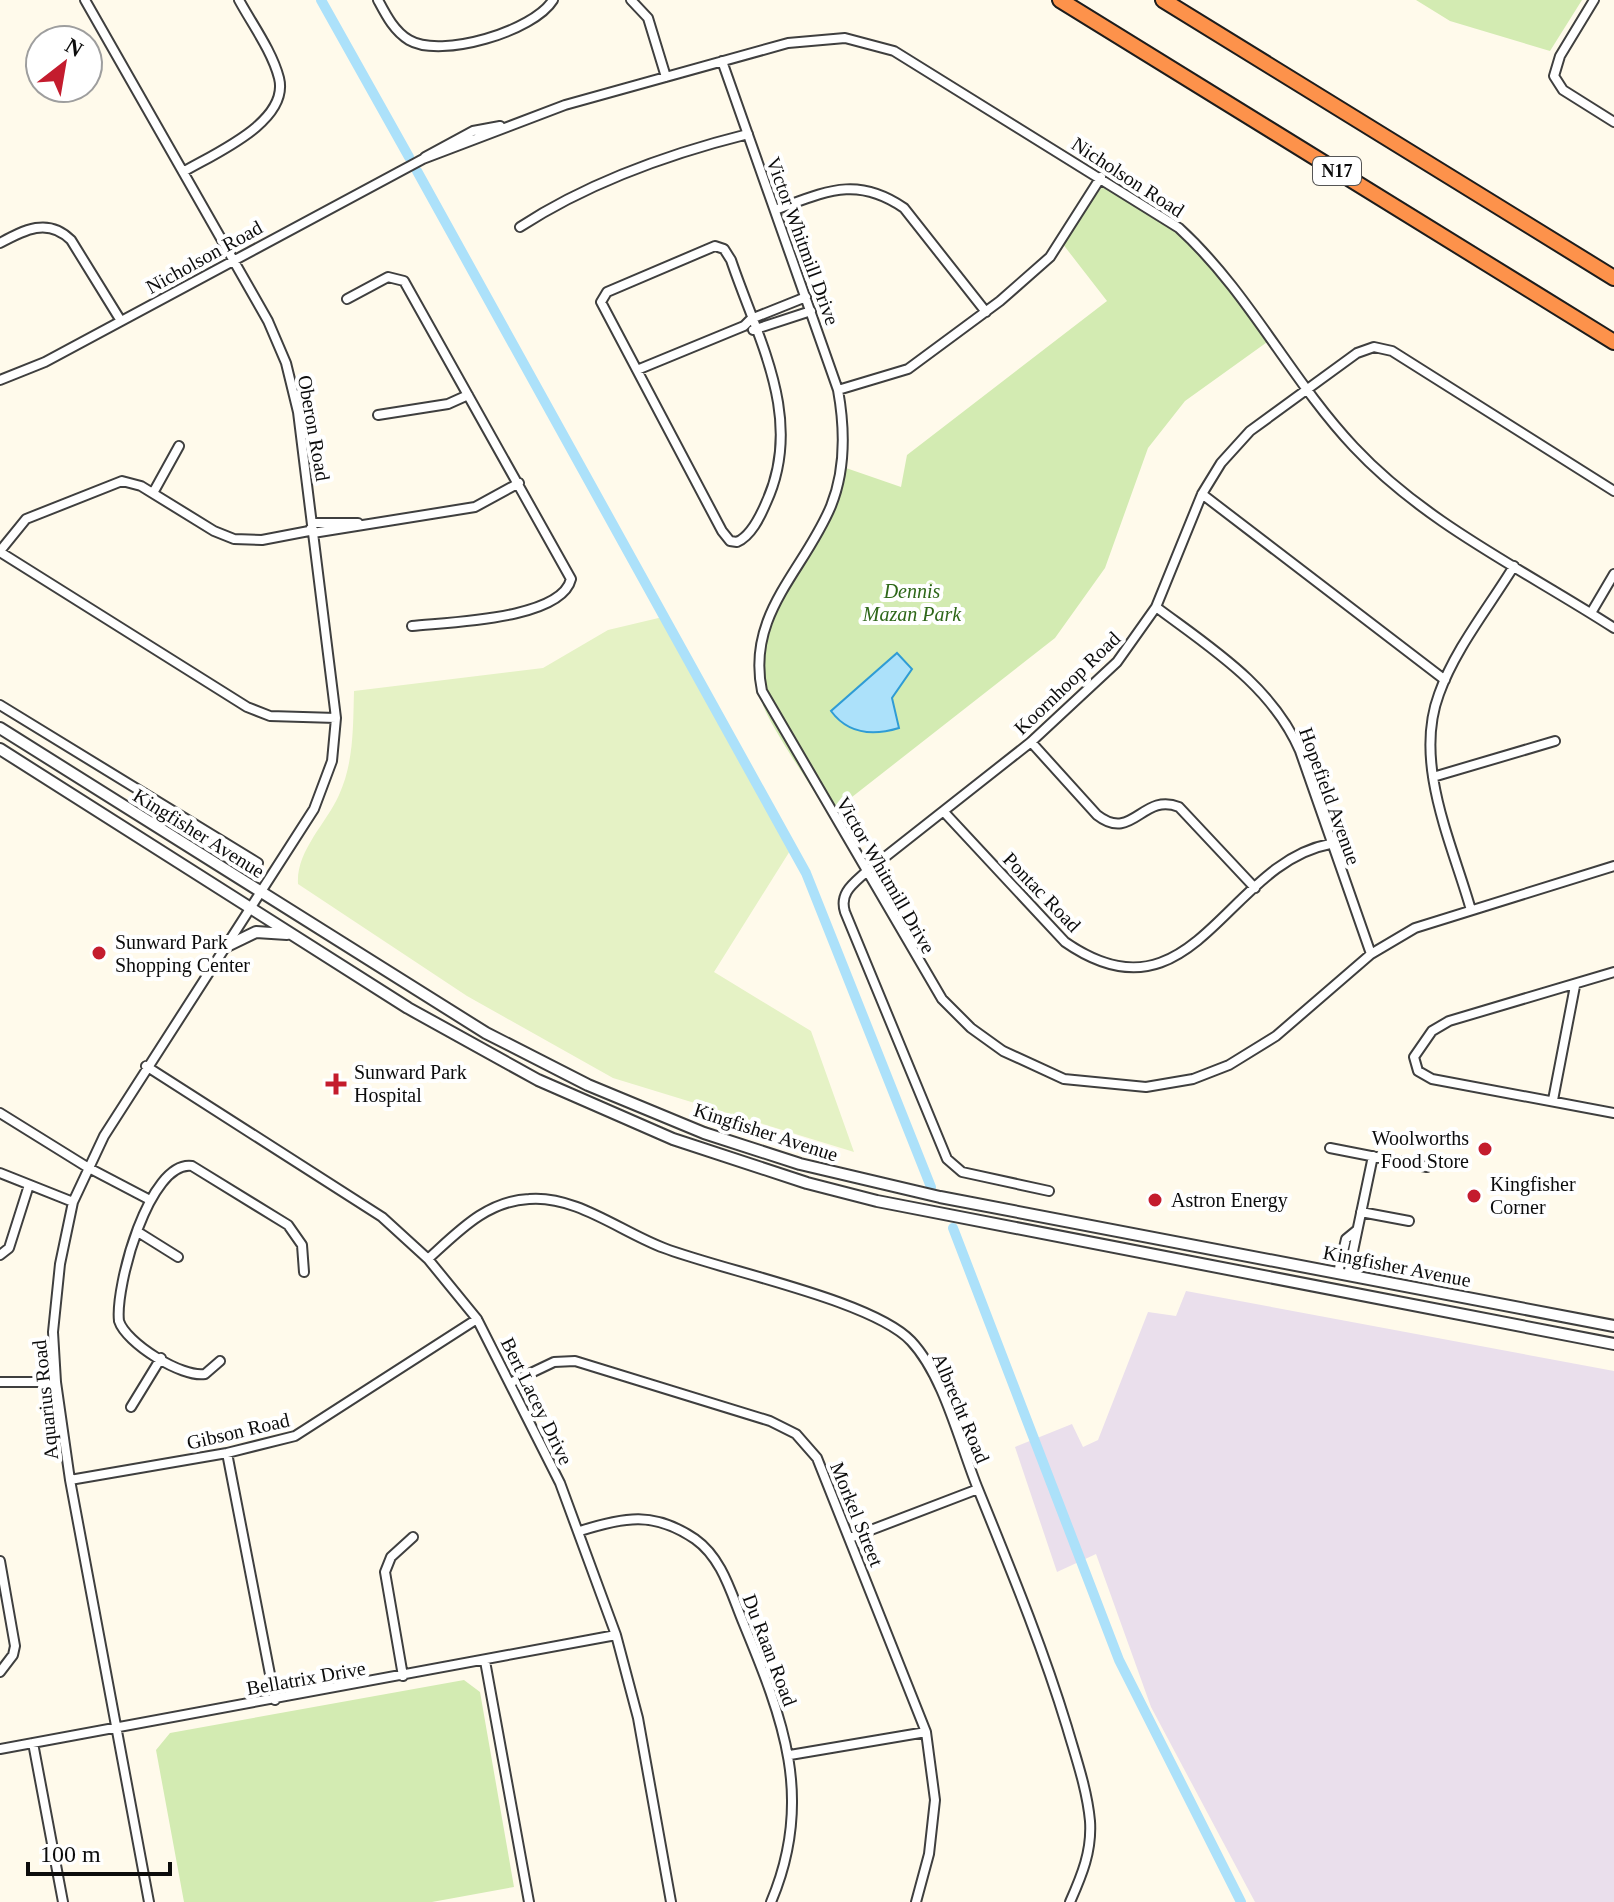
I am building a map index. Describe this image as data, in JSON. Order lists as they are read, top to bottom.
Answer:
{
  "streets": {
    "highway": ["N17"],
    "street": [
      "Nicholson Road",
      "Victor Whitmill Drive",
      "Oberon Road",
      "Koornhoop Road",
      "Hopefield Avenue",
      "Kingfisher Avenue",
      "Pontac Road",
      "Aquarius Road",
      "Bert Lacey Drive",
      "Albrecht Road",
      "Gibson Road",
      "Morkel Street",
      "Du Raan Road",
      "Bellatrix Drive"
    ]
  },
  "crossings": [
    ["Nicholson Road", "Victor Whitmill Drive"],
    ["Nicholson Road", "Oberon Road"],
    ["Nicholson Road", "Koornhoop Road"],
    ["Victor Whitmill Drive", "Koornhoop Road"],
    ["Victor Whitmill Drive", "Hopefield Avenue"],
    ["Oberon Road", "Kingfisher Avenue"],
    ["Oberon Road", "Aquarius Road"],
    ["Koornhoop Road", "Hopefield Avenue"],
    ["Koornhoop Road", "Pontac Road"],
    ["Hopefield Avenue", "Pontac Road"],
    ["Kingfisher Avenue", "Aquarius Road"],
    ["Aquarius Road", "Bert Lacey Drive"],
    ["Aquarius Road", "Gibson Road"],
    ["Aquarius Road", "Bellatrix Drive"],
    ["Bert Lacey Drive", "Albrecht Road"],
    ["Bert Lacey Drive", "Gibson Road"],
    ["Bert Lacey Drive", "Morkel Street"],
    ["Bert Lacey Drive", "Du Raan Road"],
    ["Bert Lacey Drive", "Bellatrix Drive"]
  ],
  "parks": ["Dennis Mazan Park"],
  "places": {
    "other": [
      "Sunward Park Shopping Center",
      "Woolworths Food Store",
      "Kingfisher Corner",
      "Astron Energy"
    ],
    "health": ["Sunward Park Hospital"]
  },
  "scale_bar": "100 m",
  "north": "top right"
}
